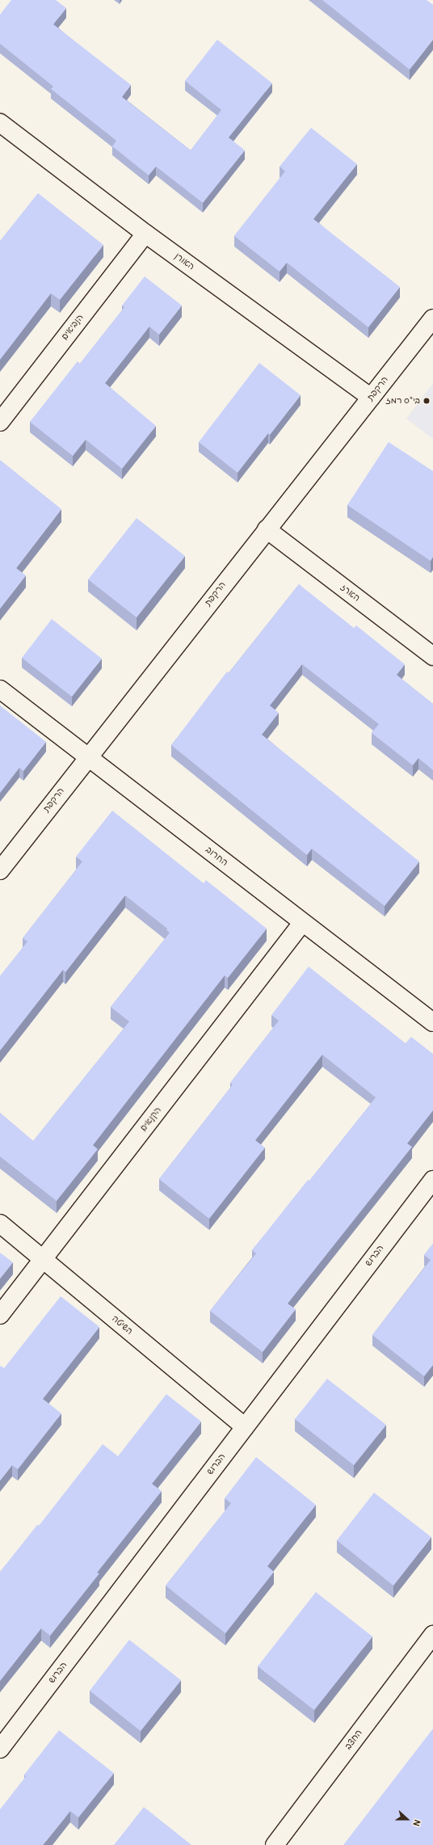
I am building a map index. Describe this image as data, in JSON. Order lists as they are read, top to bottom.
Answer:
{
  "streets": {
    "street": [
      "האורן",
      "הנביאים",
      "הרקפת",
      "הארז",
      "החרוב",
      "הקנאים",
      "הברוש",
      "השיטה",
      "החצב"
    ]
  },
  "crossings": [
    ["האורן", "הנביאים"],
    ["האורן", "הרקפת"],
    ["הרקפת", "הארז"],
    ["הרקפת", "החרוב"],
    ["החרוב", "הקנאים"],
    ["הקנאים", "השיטה"],
    ["הברוש", "השיטה"]
  ],
  "places": ["בי\"ס רמז"],
  "north": "right"
}
